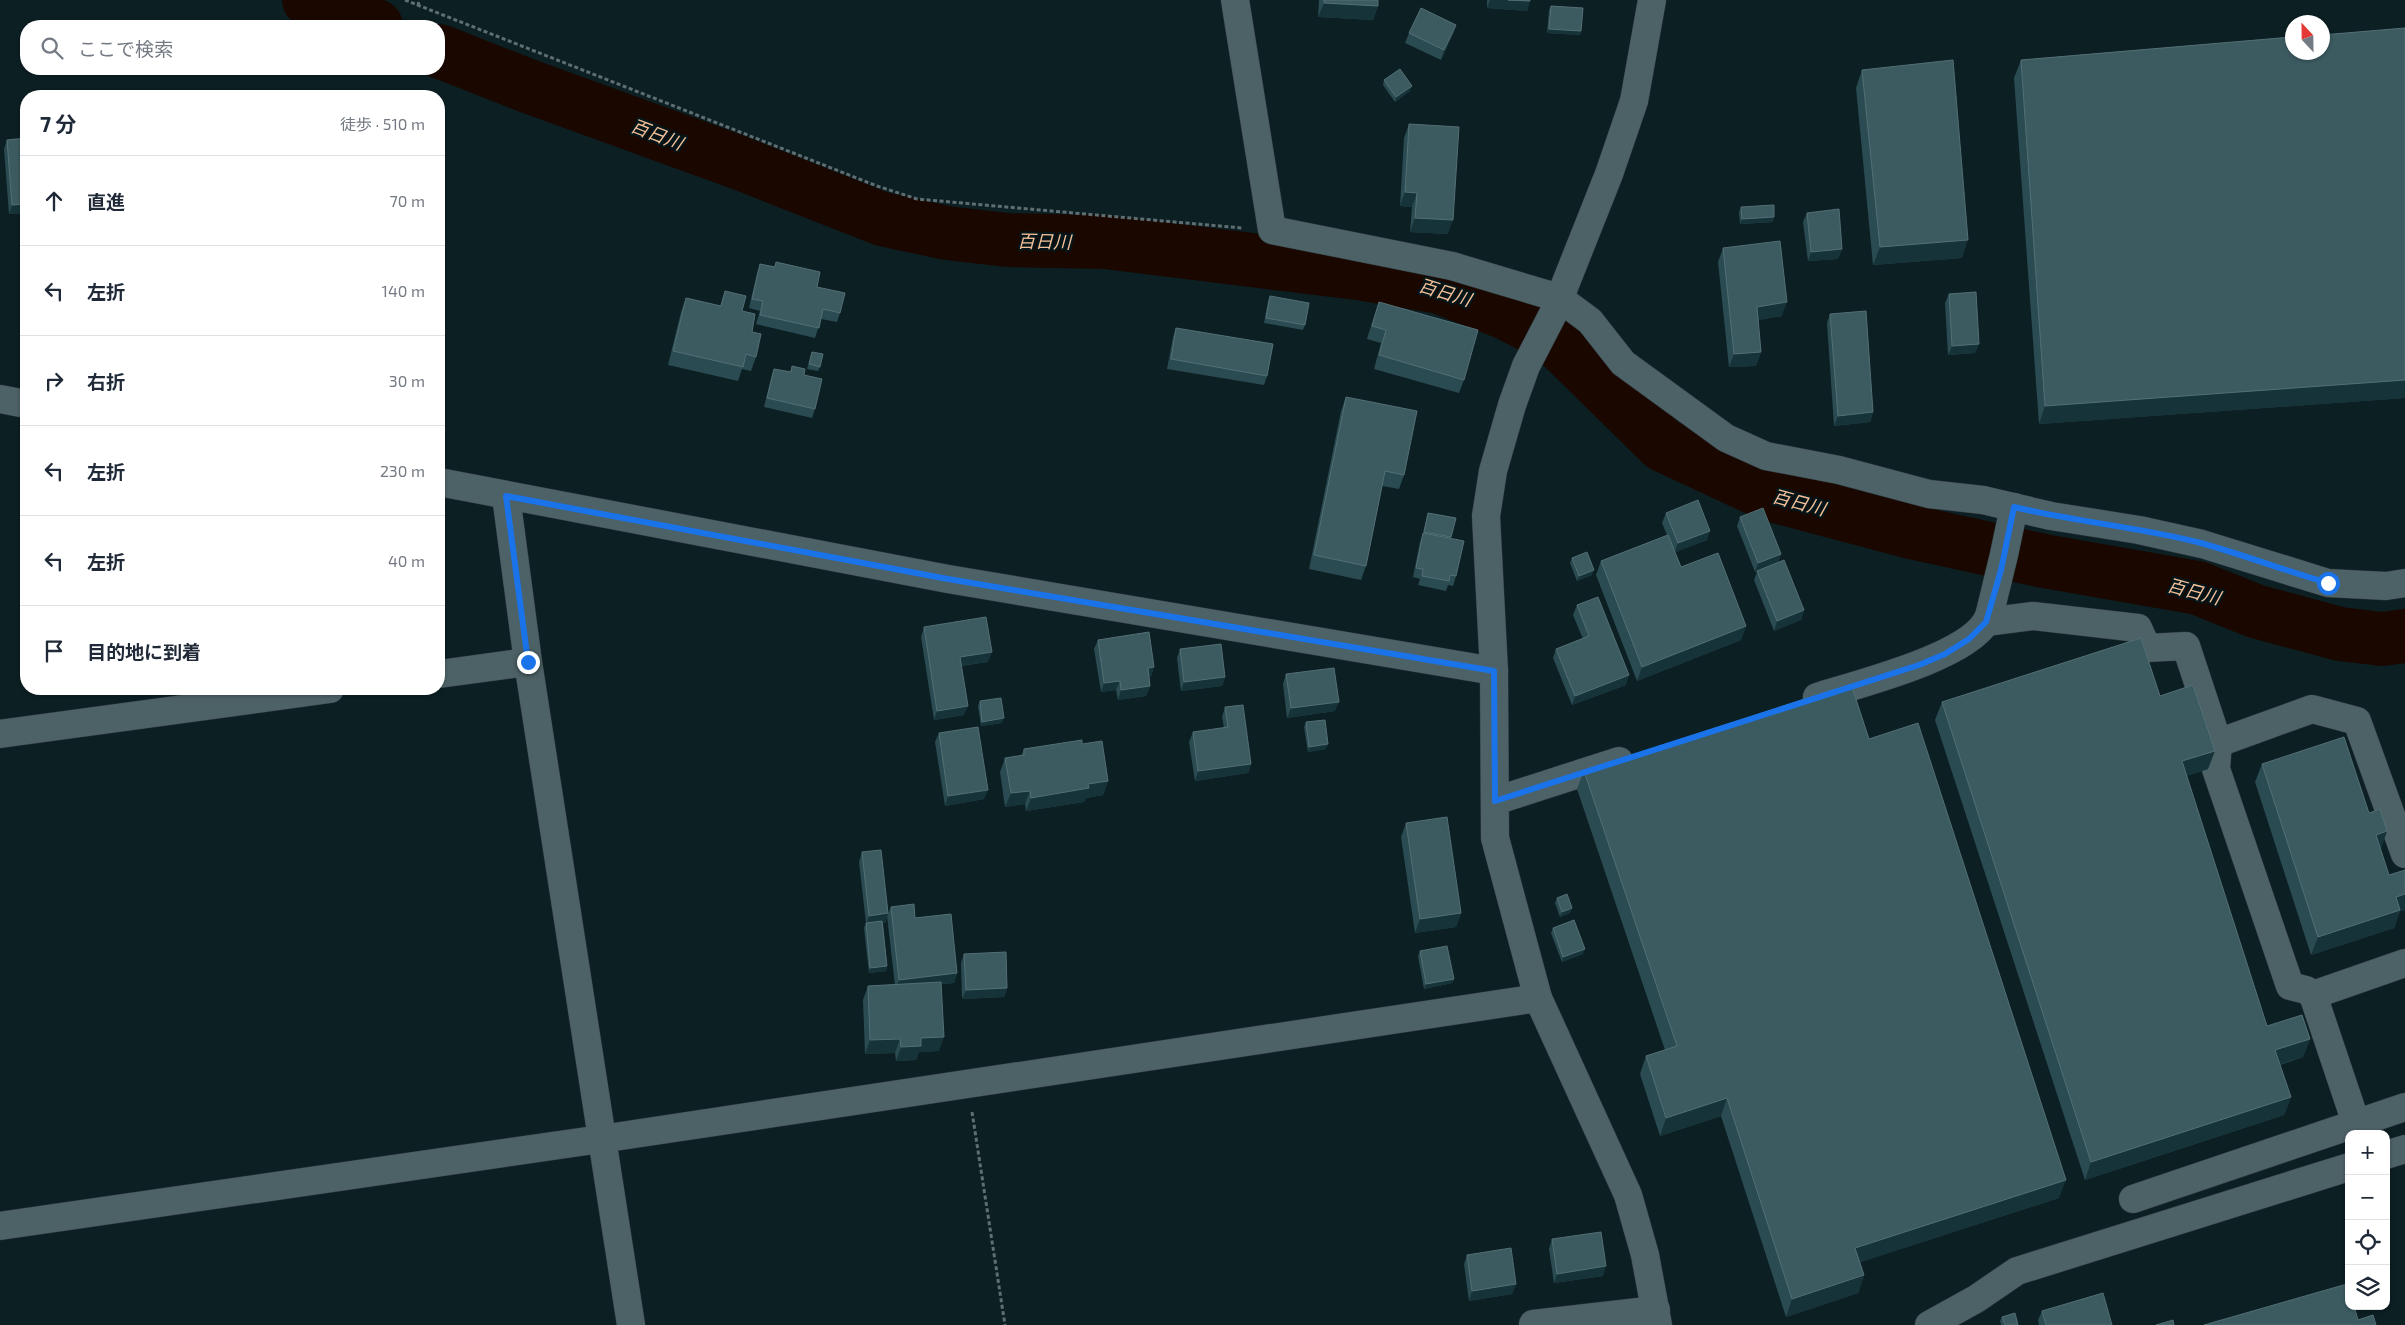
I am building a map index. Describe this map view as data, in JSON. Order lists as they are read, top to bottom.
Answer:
{
  "water": ["百日川"],
  "north": "top",
  "page": {
    "search": "ここで検索",
    "heading": ["7 分", "徒歩 · 510 m"],
    "list": [
      ["直進", "70 m"],
      ["左折", "140 m"],
      ["右折", "30 m"],
      ["左折", "230 m"],
      ["左折", "40 m"],
      "目的地に到着"
    ],
    "map_buttons": ["+", "−"]
  }
}
